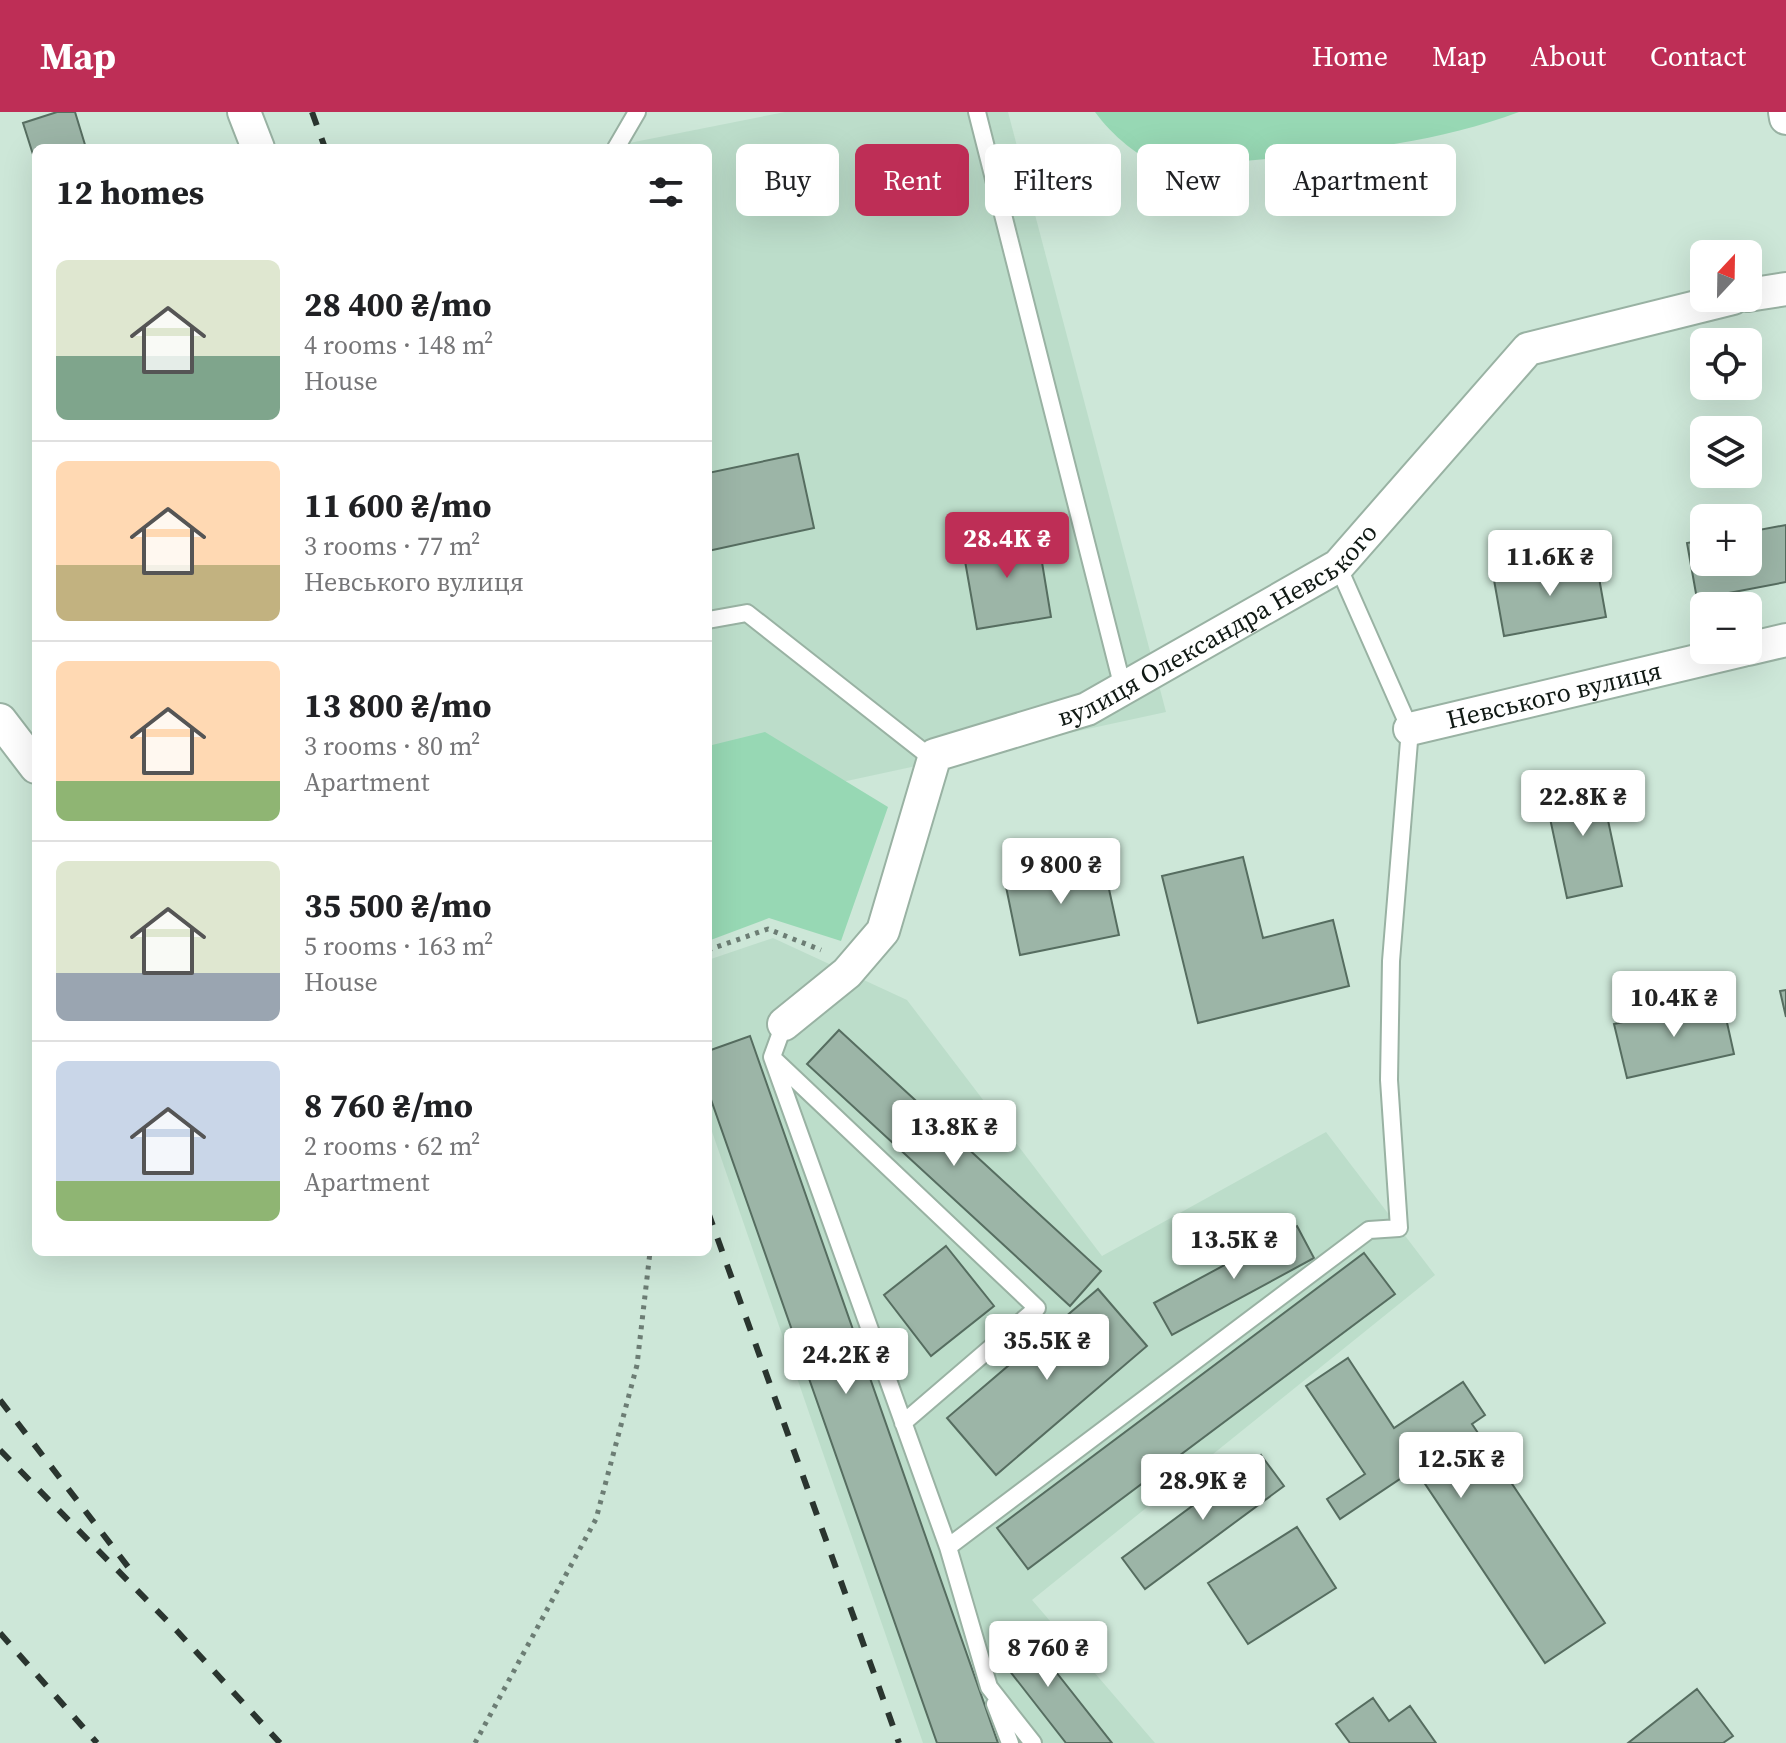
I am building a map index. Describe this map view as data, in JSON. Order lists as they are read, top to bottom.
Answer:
{
  "streets": {
    "street": ["вулиця Олександра Невського", "Невського вулиця"]
  },
  "north": "top",
  "page": {
    "header": "Map",
    "nav": [
      "Home",
      "Map",
      "About",
      "Contact"
    ],
    "chip": [
      "Buy",
      "Rent",
      "Filters",
      "New",
      "Apartment"
    ],
    "heading": "12 homes",
    "map_buttons": ["+", "−"],
    "list": [
      {
        "name": "28 400 ₴/mo",
        "note": "4 rooms · 148 m² · House"
      },
      {
        "name": "11 600 ₴/mo",
        "note": "3 rooms · 77 m² · Невського вулиця"
      },
      {
        "name": "13 800 ₴/mo",
        "note": "3 rooms · 80 m² · Apartment"
      },
      {
        "name": "35 500 ₴/mo",
        "note": "5 rooms · 163 m² · House"
      },
      {
        "name": "8 760 ₴/mo",
        "note": "2 rooms · 62 m² · Apartment"
      }
    ],
    "price": [
      "28.4K ₴",
      "11.6K ₴",
      "22.8K ₴",
      "9 800 ₴",
      "10.4K ₴",
      "13.8K ₴",
      "13.5K ₴",
      "35.5K ₴",
      "24.2K ₴",
      "12.5K ₴",
      "28.9K ₴",
      "8 760 ₴"
    ]
  }
}
